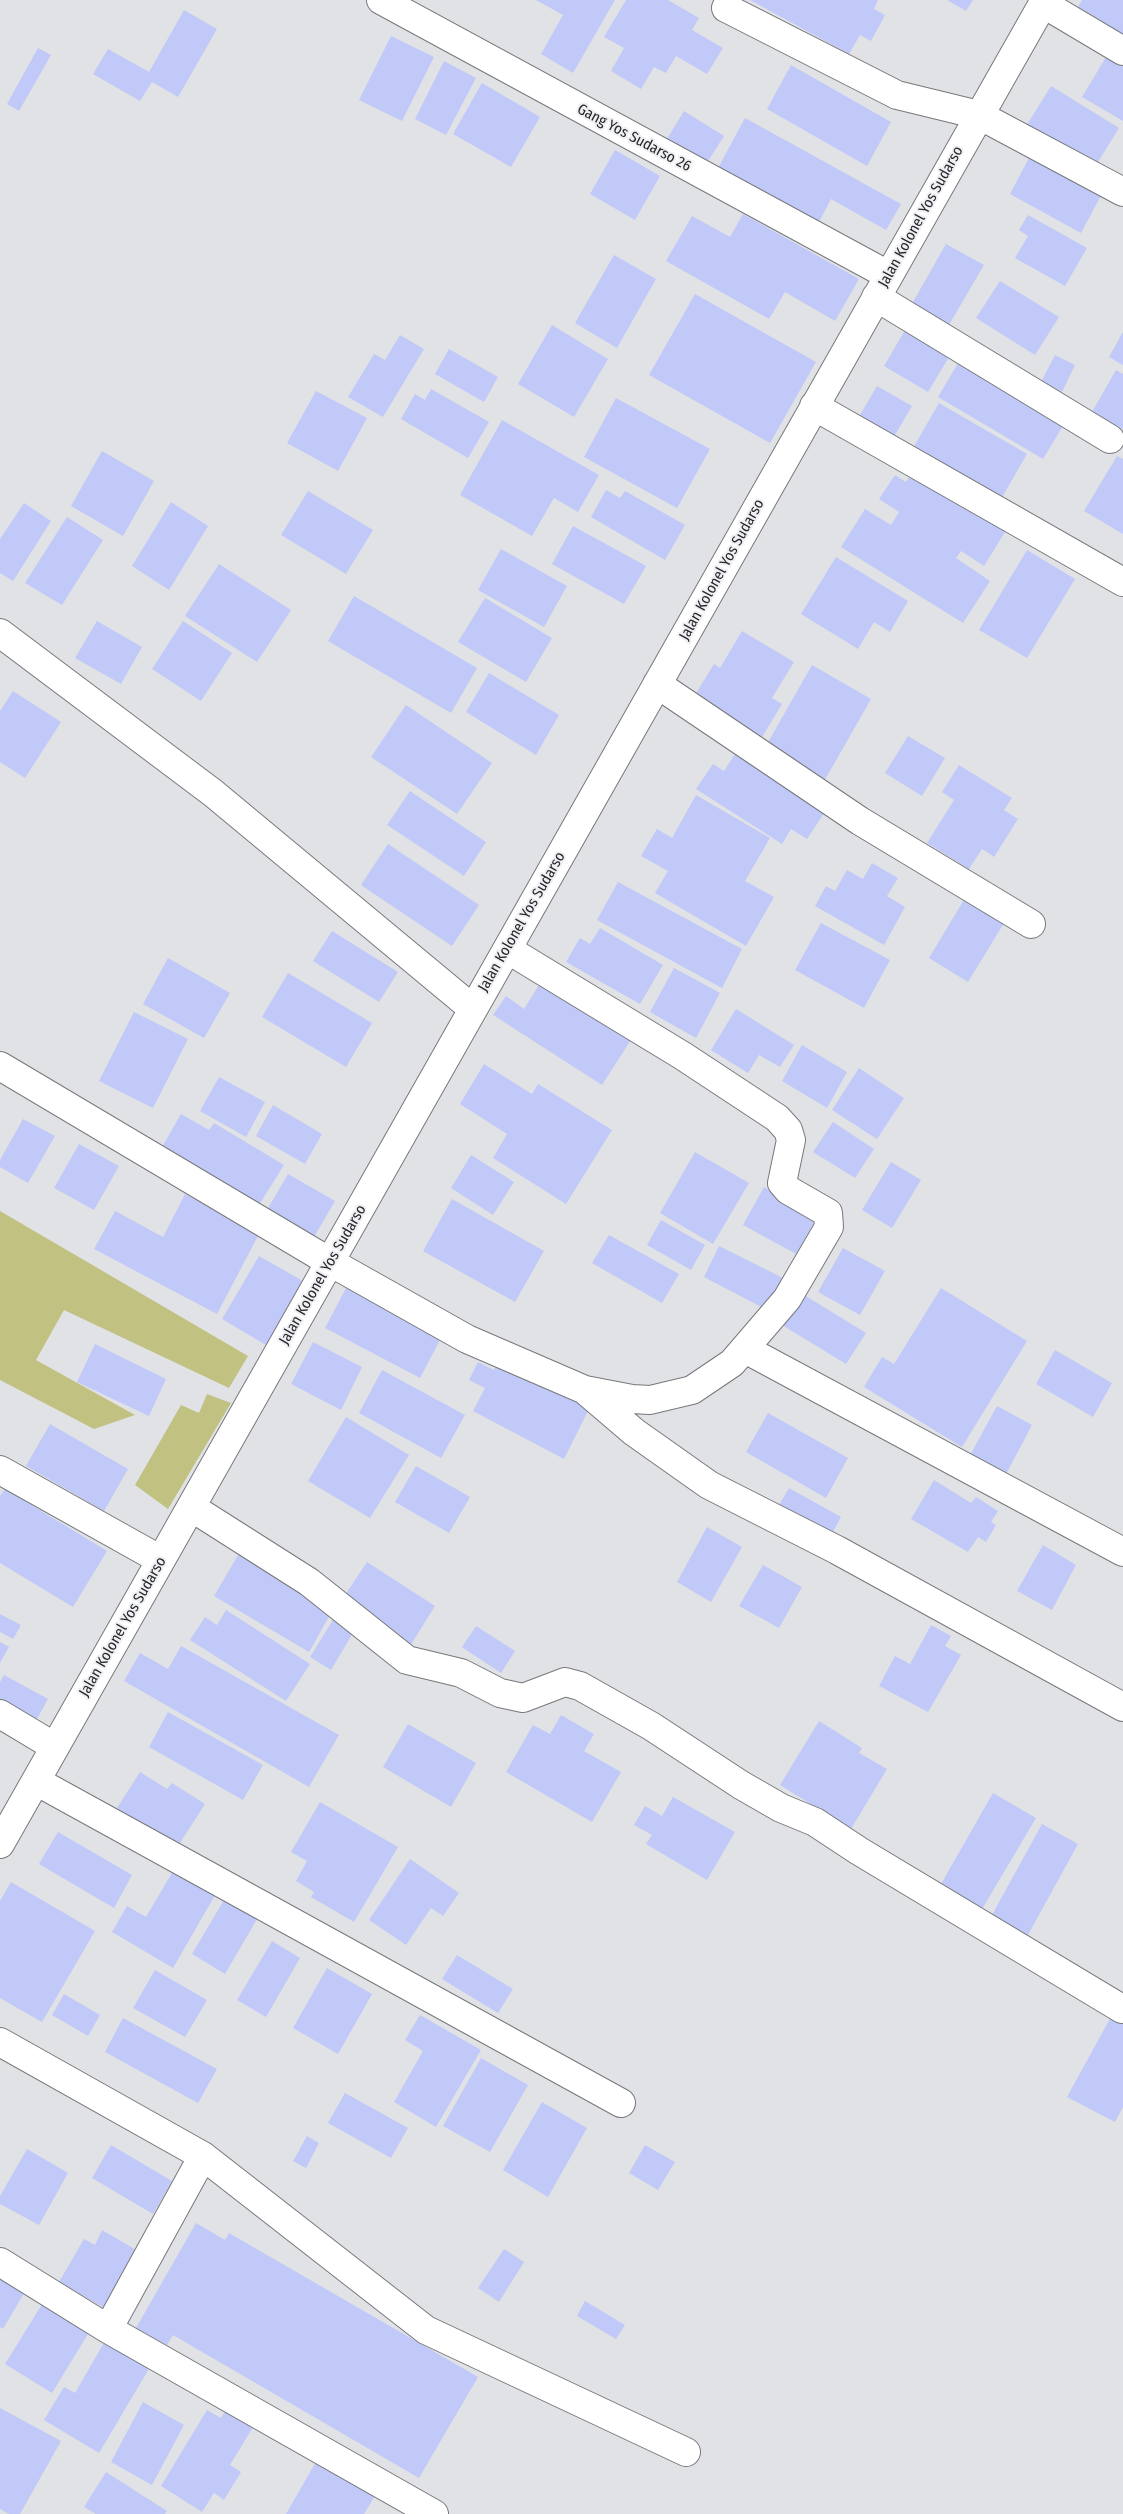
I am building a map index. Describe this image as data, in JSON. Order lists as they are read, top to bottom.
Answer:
{
  "streets": {
    "street": ["Gang Yos Sudarso 26", "Jalan Kolonel Yos Sudarso"]
  },
  "crossings": [
    ["Gang Yos Sudarso 26", "Jalan Kolonel Yos Sudarso"]
  ]
}
